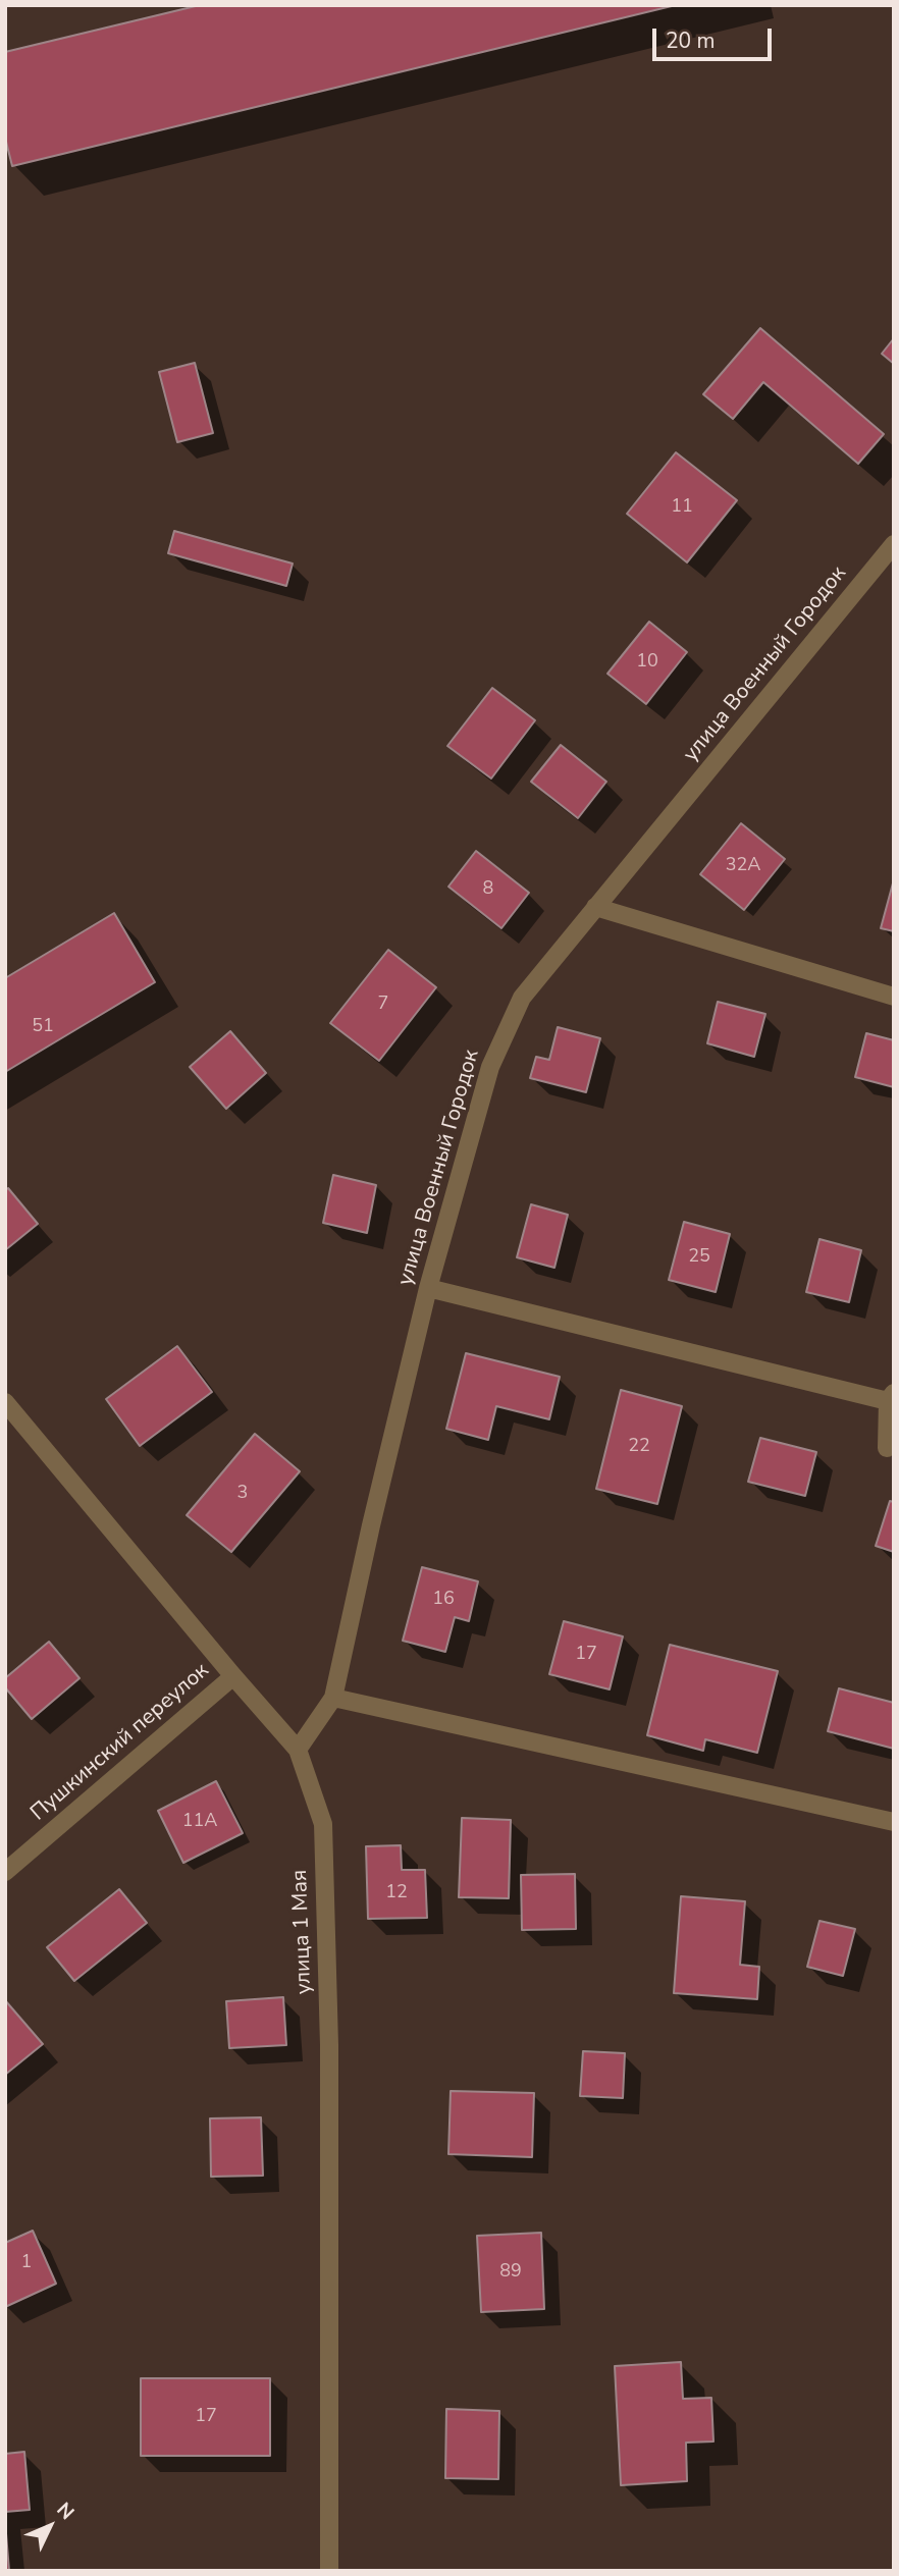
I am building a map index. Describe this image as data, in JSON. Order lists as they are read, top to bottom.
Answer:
{
  "streets": {
    "street": ["улица Военный Городок", "Пушкинский переулок", "улица 1 Мая"]
  },
  "crossings": [
    ["улица Военный Городок", "улица 1 Мая"],
    ["Пушкинский переулок", "улица 1 Мая"]
  ],
  "house_numbers": [
    "11",
    "10",
    "32А",
    "8",
    "7",
    "51",
    "25",
    "22",
    "3",
    "16",
    "17",
    "11А",
    "12",
    "1",
    "89",
    "17"
  ],
  "scale_bar": "20 m",
  "north": "top right"
}
